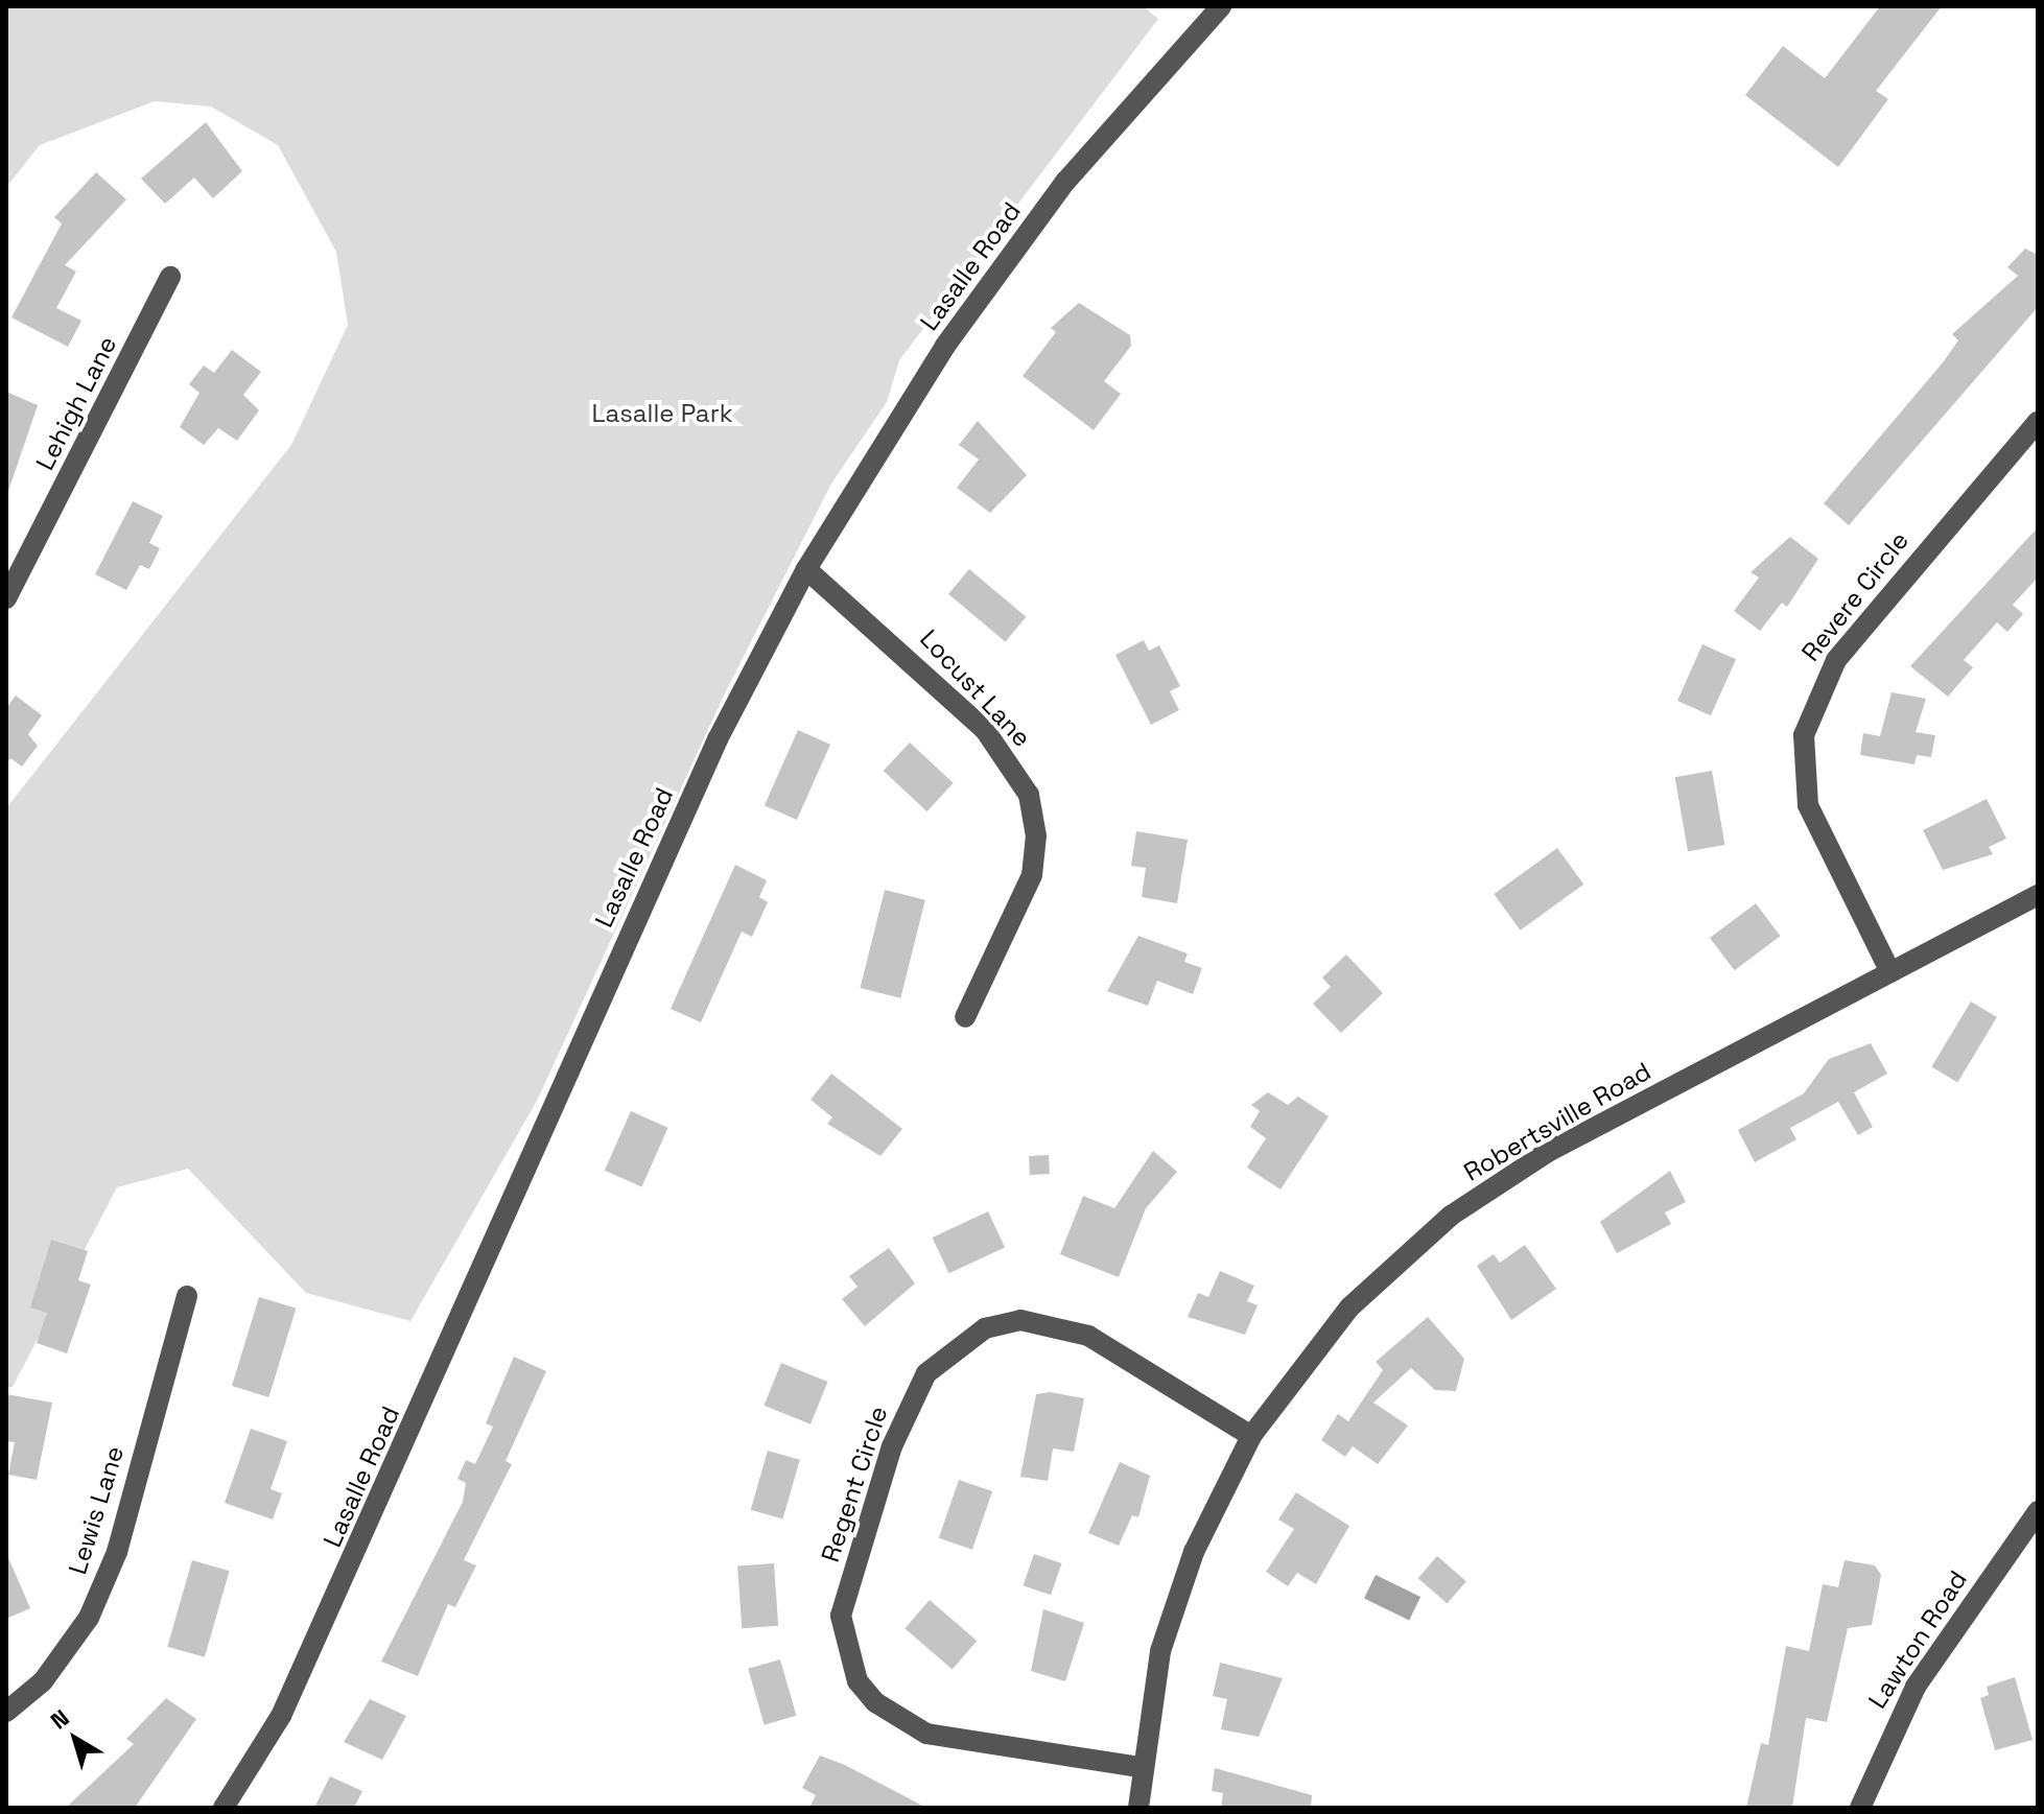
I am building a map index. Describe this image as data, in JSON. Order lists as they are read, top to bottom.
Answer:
{
  "streets": {
    "street": [
      "Lasalle Road",
      "Lehigh Lane",
      "Revere Circle",
      "Locust Lane",
      "Robertsville Road",
      "Regent Circle",
      "Lewis Lane",
      "Lawton Road"
    ]
  },
  "crossings": [
    ["Lasalle Road", "Locust Lane"],
    ["Revere Circle", "Robertsville Road"],
    ["Robertsville Road", "Regent Circle"]
  ],
  "parks": ["Lasalle Park"],
  "north": "top left"
}
